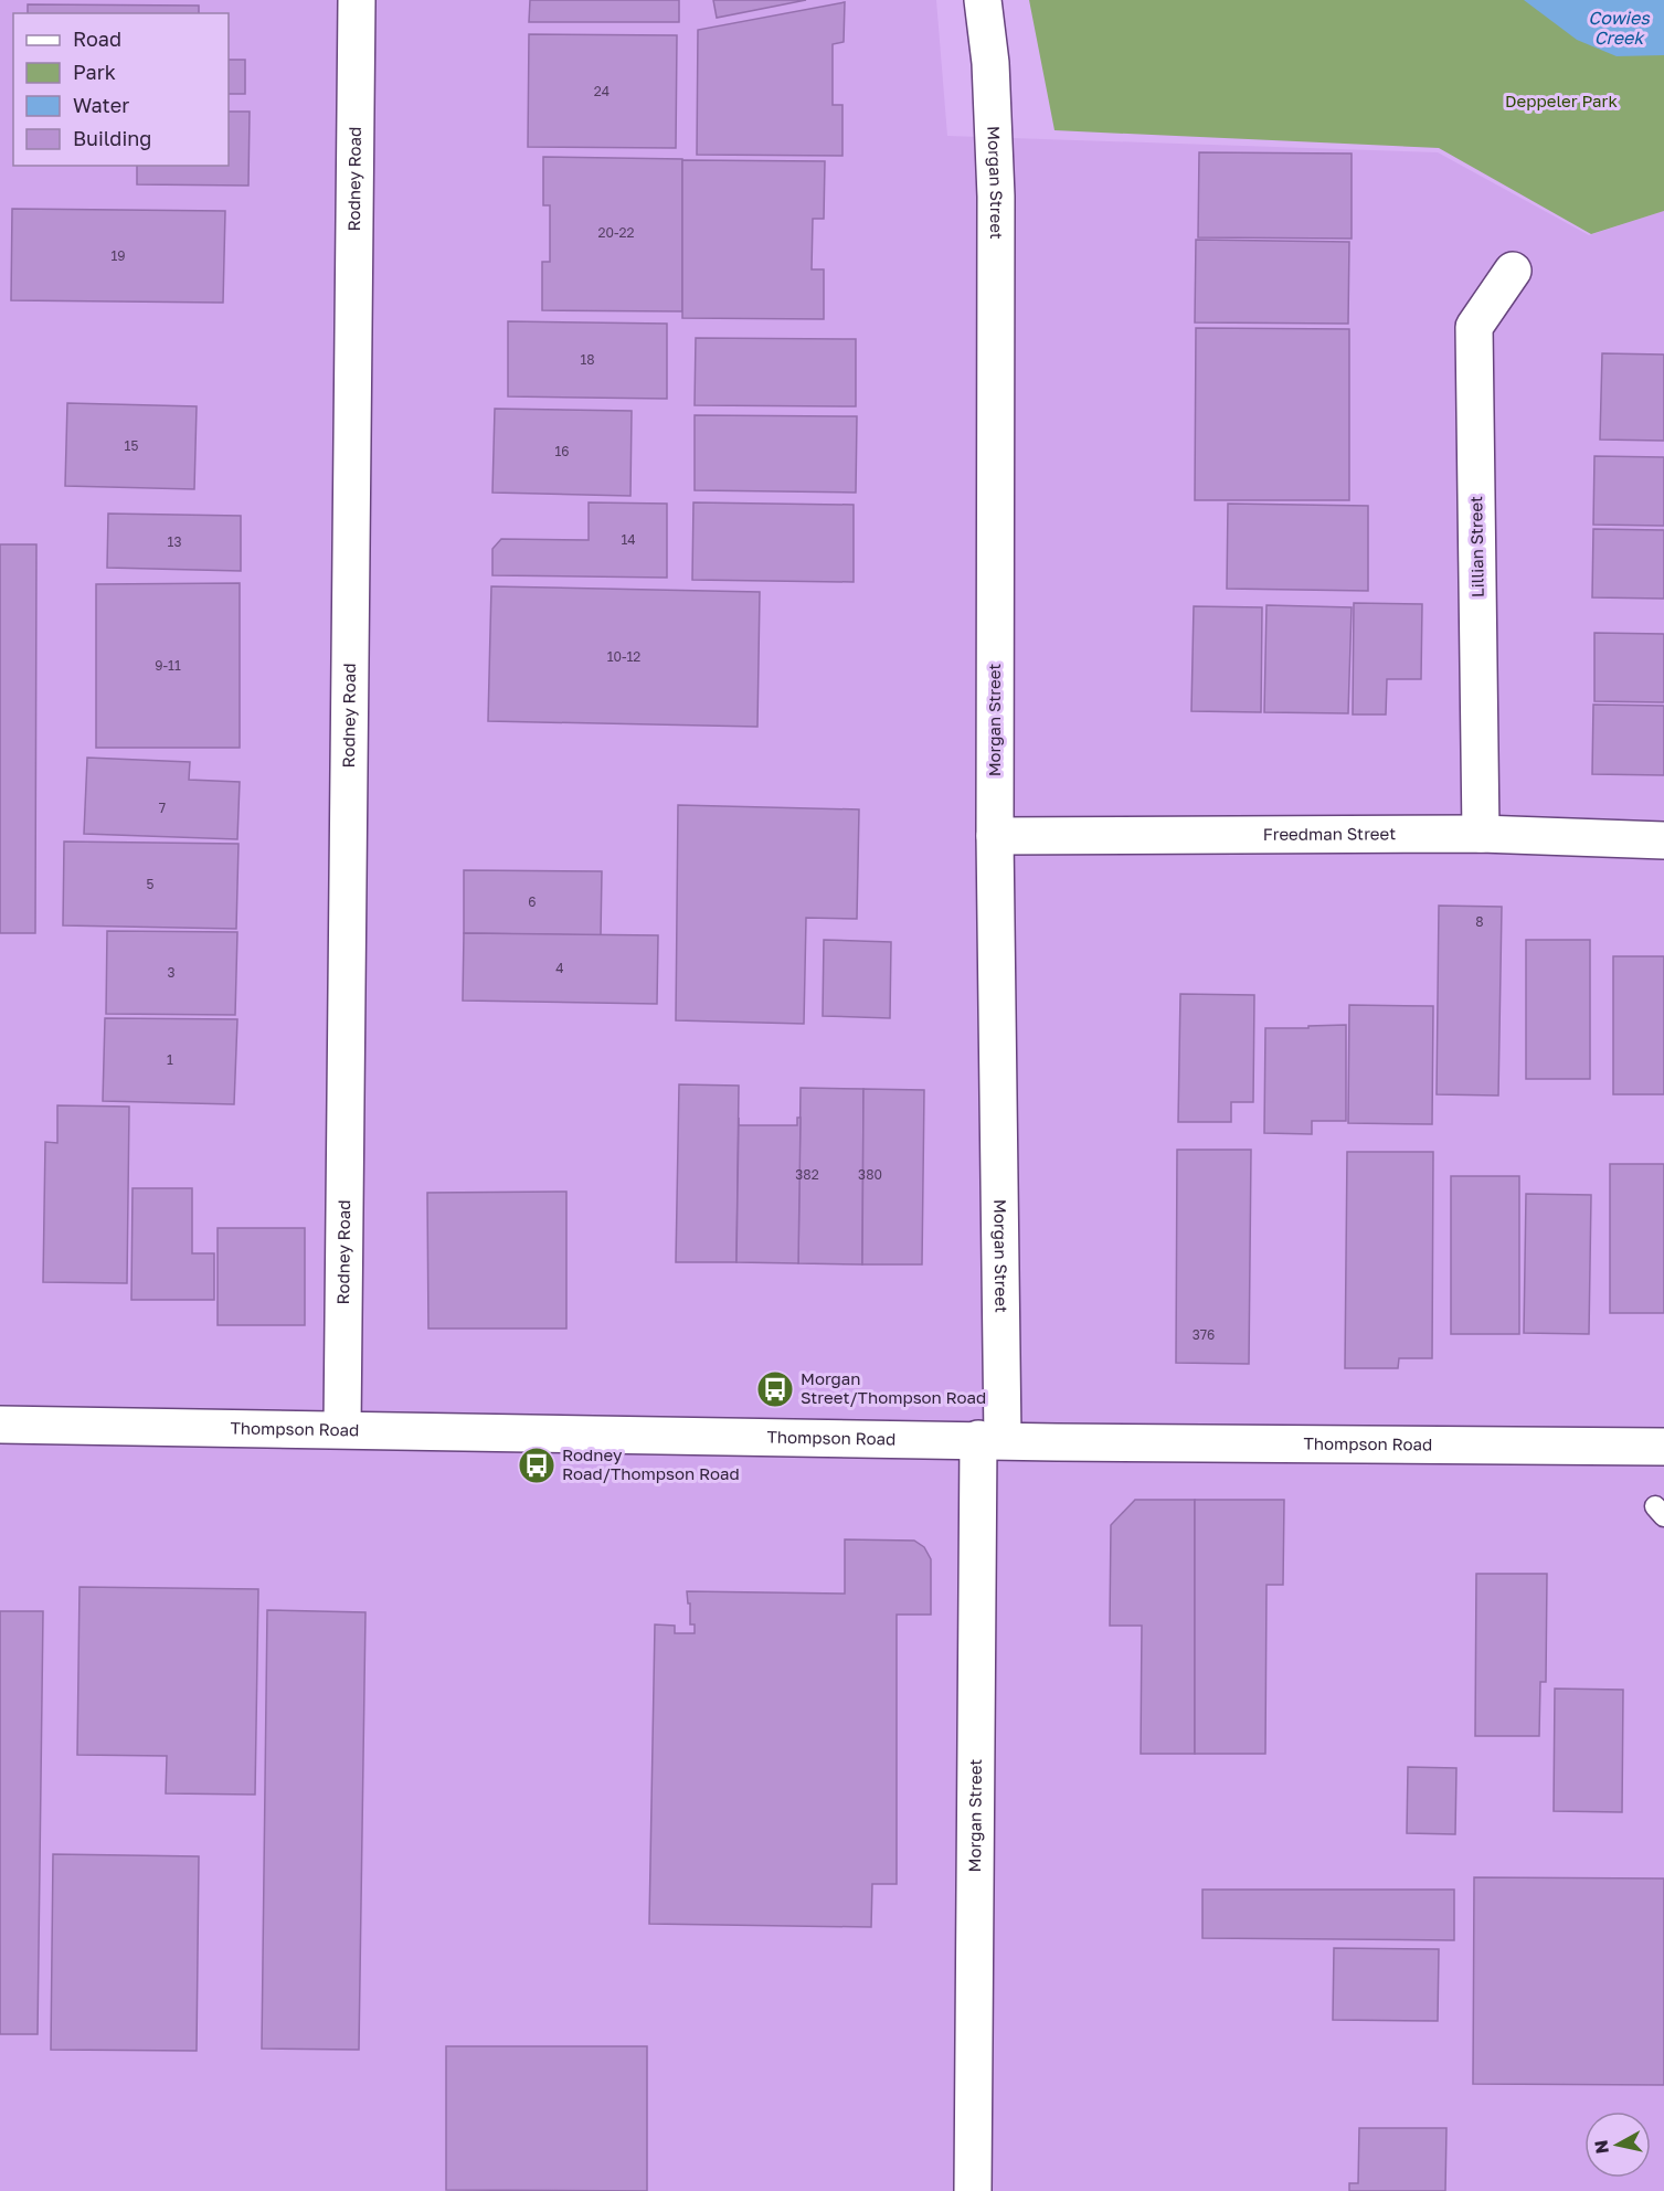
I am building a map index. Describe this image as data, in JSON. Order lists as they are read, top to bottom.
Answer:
{
  "streets": {
    "street": [
      "Rodney Road",
      "Morgan Street",
      "Lillian Street",
      "Freedman Street",
      "Thompson Road"
    ]
  },
  "crossings": [
    ["Rodney Road", "Thompson Road"],
    ["Morgan Street", "Freedman Street"],
    ["Morgan Street", "Thompson Road"],
    ["Lillian Street", "Freedman Street"]
  ],
  "water": ["Cowies Creek"],
  "parks": ["Deppeler Park"],
  "places": {
    "bus stop": ["Morgan Street/Thompson Road", "Rodney Road/Thompson Road"]
  },
  "house_numbers": [
    "24",
    "20-22",
    "19",
    "18",
    "15",
    "16",
    "14",
    "13",
    "10-12",
    "9-11",
    "7",
    "5",
    "6",
    "8",
    "4",
    "3",
    "1",
    "382",
    "380",
    "376"
  ],
  "legend": [
    "Road",
    "Park",
    "Water",
    "Building"
  ],
  "north": "left"
}
